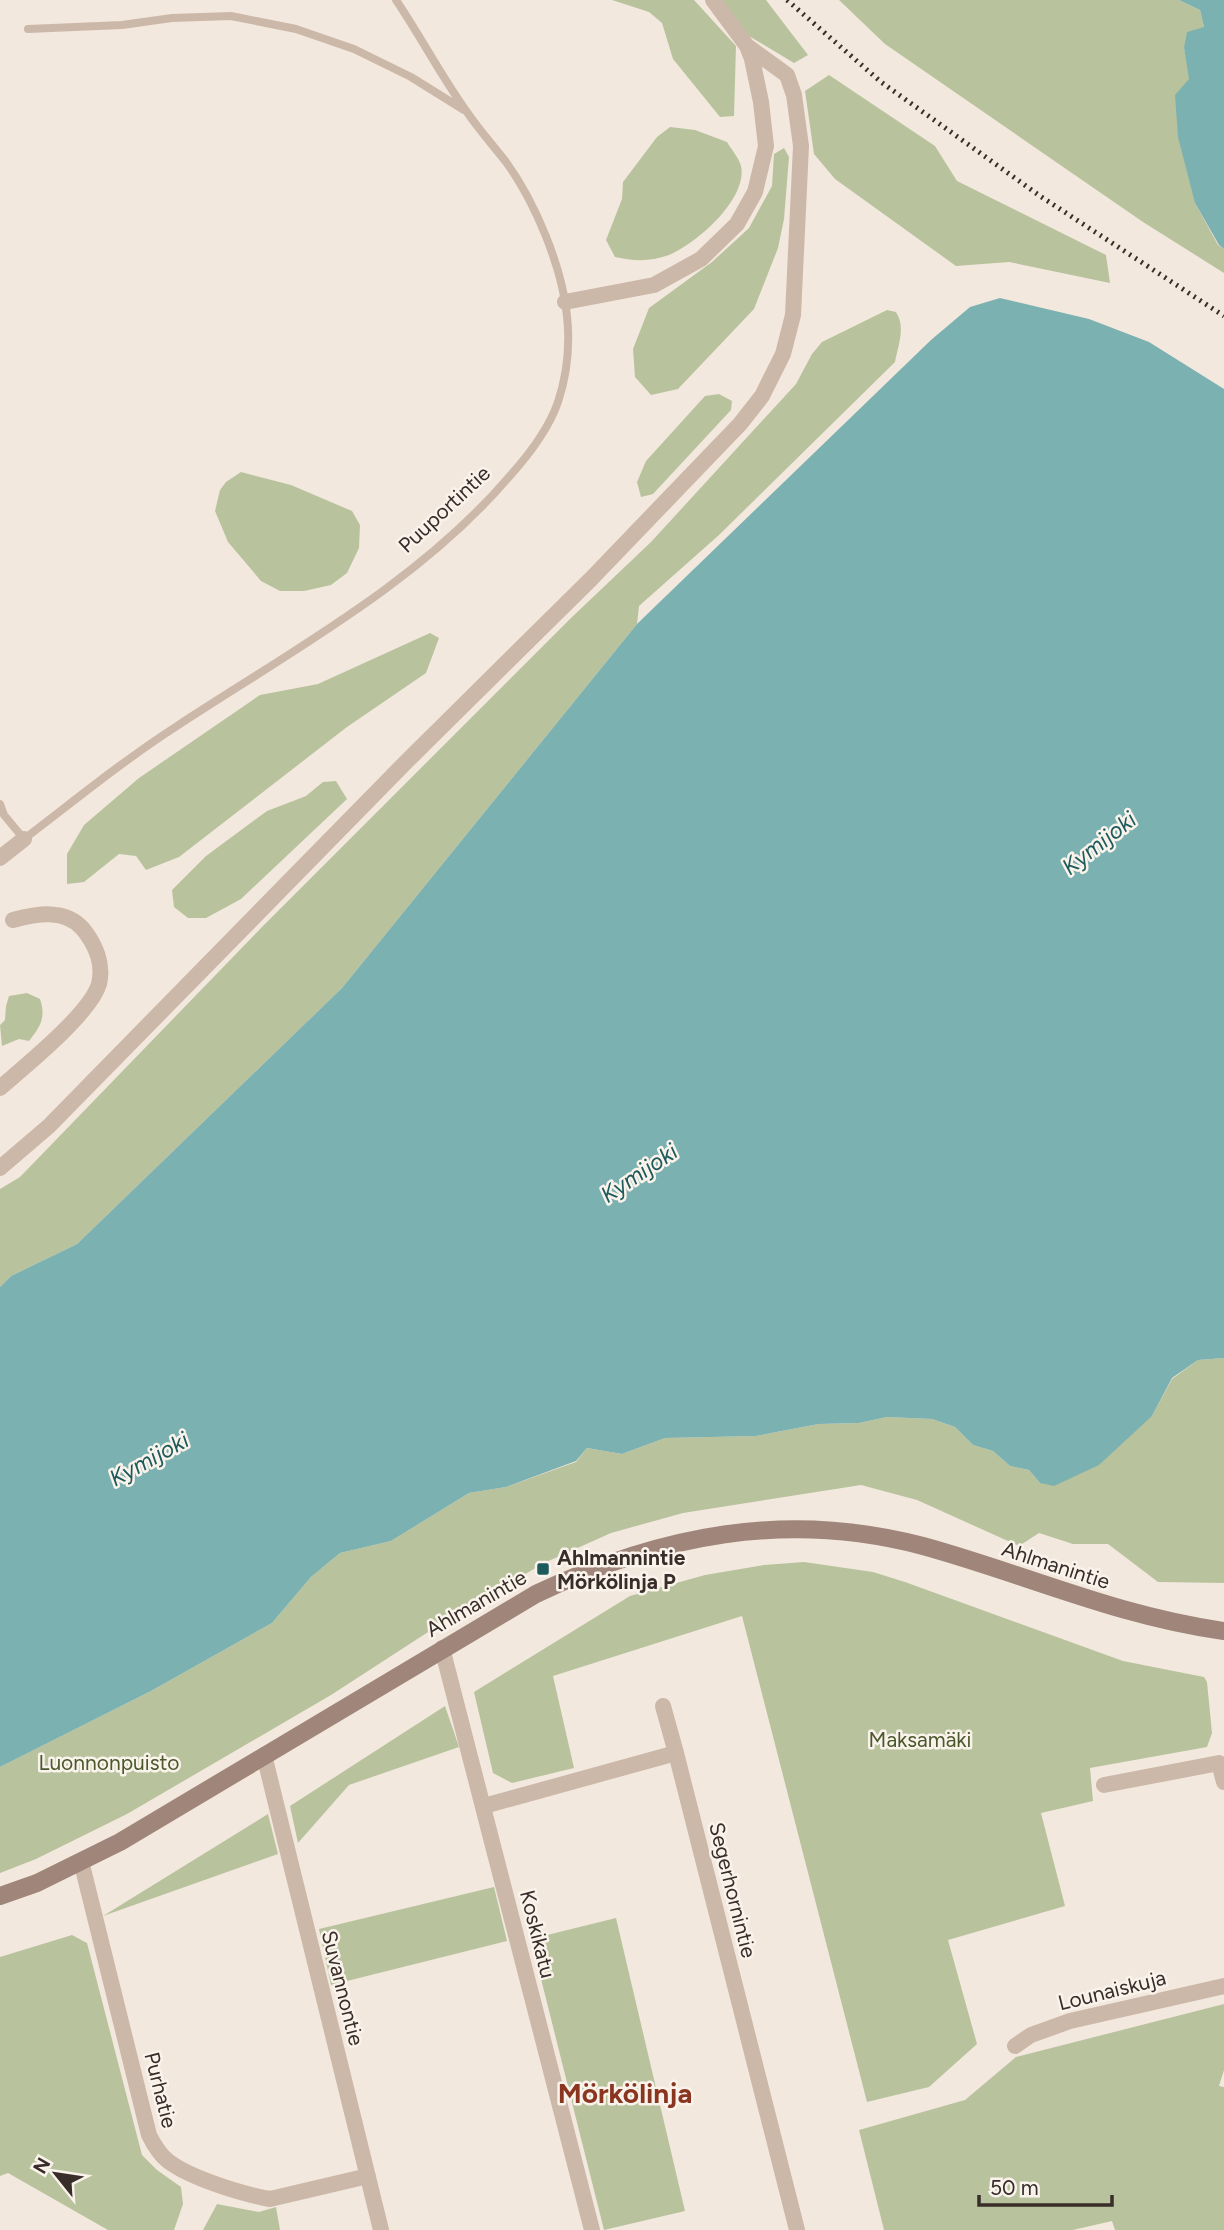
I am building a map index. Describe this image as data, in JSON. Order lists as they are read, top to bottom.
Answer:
{
  "streets": {
    "street": [
      "Puuportintie",
      "Ahlmanintie",
      "Segerhornintie",
      "Koskikatu",
      "Suvannontie",
      "Lounaiskuja",
      "Purhatie"
    ]
  },
  "crossings": [
    ["Ahlmanintie", "Koskikatu"],
    ["Ahlmanintie", "Suvannontie"],
    ["Ahlmanintie", "Purhatie"],
    ["Suvannontie", "Purhatie"]
  ],
  "districts": ["Mörkölinja"],
  "water": ["Kymijoki"],
  "parks": ["Maksamäki", "Luonnonpuisto"],
  "places": {
    "transit": ["Ahlmannintie Mörkölinja P"]
  },
  "scale_bar": "50 m",
  "north": "top left"
}
